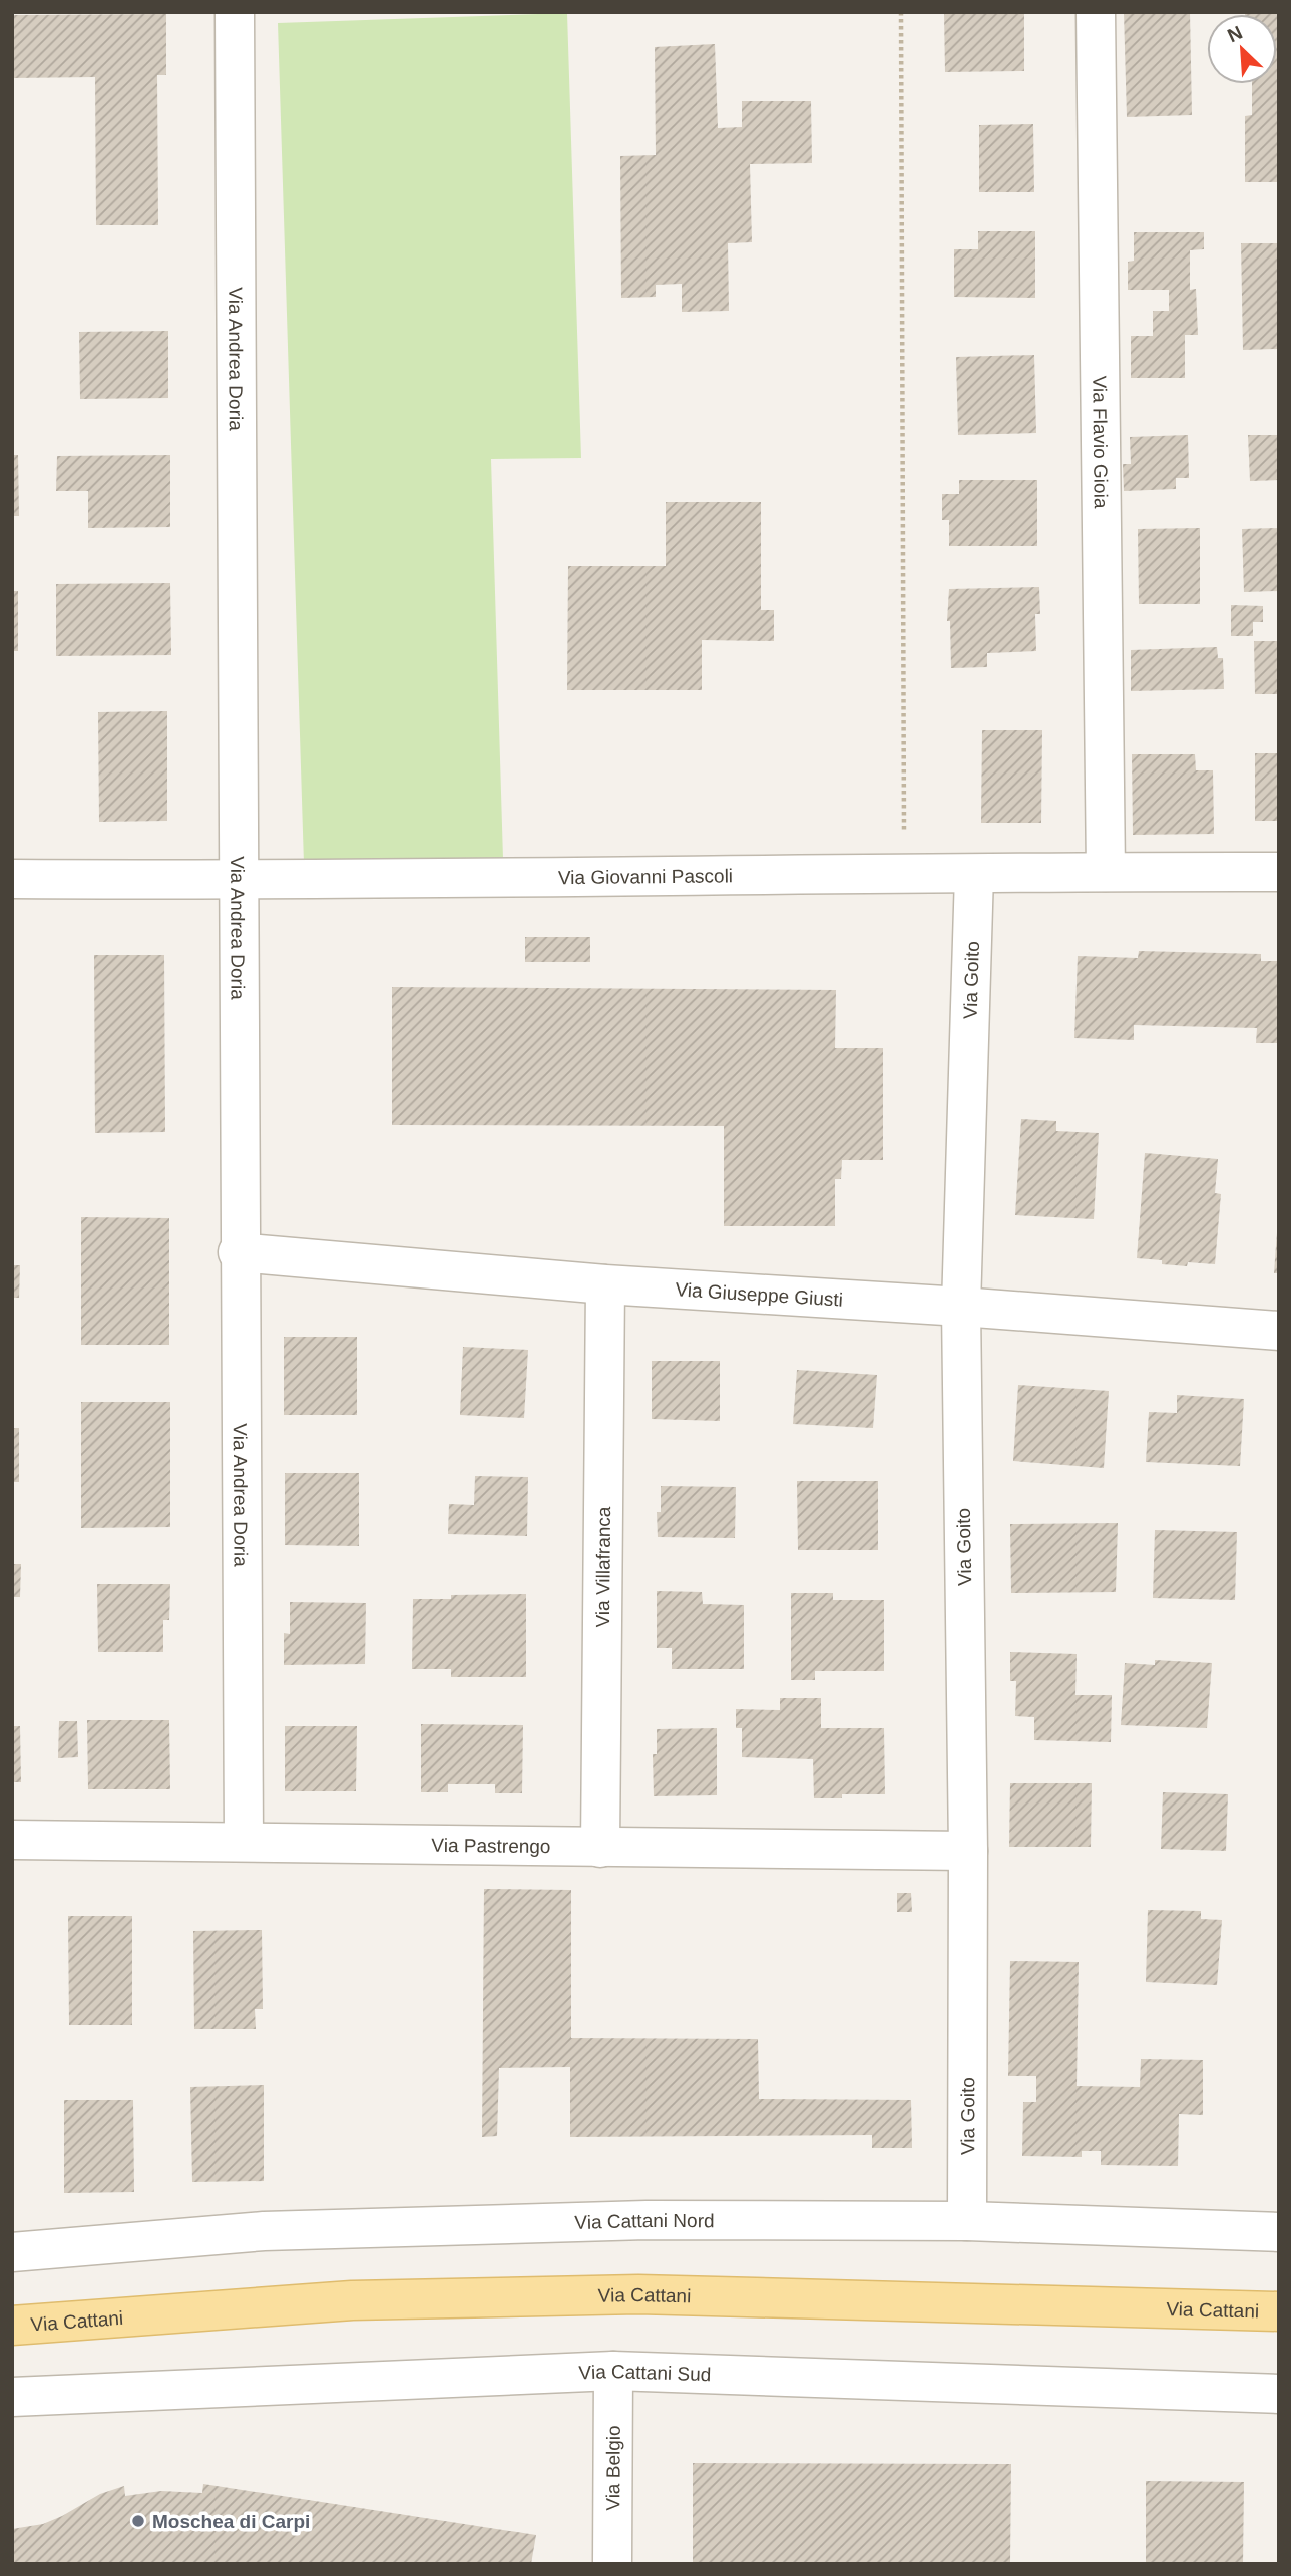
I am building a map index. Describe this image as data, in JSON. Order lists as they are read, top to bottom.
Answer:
{
  "streets": {
    "main road": ["Via Cattani"],
    "street": [
      "Via Andrea Doria",
      "Via Flavio Gioia",
      "Via Giovanni Pascoli",
      "Via Goito",
      "Via Giuseppe Giusti",
      "Via Villafranca",
      "Via Pastrengo",
      "Via Cattani Nord",
      "Via Cattani Sud",
      "Via Belgio"
    ]
  },
  "crossings": [
    ["Via Andrea Doria", "Via Giovanni Pascoli"],
    ["Via Andrea Doria", "Via Giuseppe Giusti"],
    ["Via Andrea Doria", "Via Pastrengo"],
    ["Via Flavio Gioia", "Via Giovanni Pascoli"],
    ["Via Giovanni Pascoli", "Via Goito"],
    ["Via Goito", "Via Giuseppe Giusti"],
    ["Via Goito", "Via Pastrengo"],
    ["Via Goito", "Via Cattani Nord"],
    ["Via Giuseppe Giusti", "Via Villafranca"],
    ["Via Villafranca", "Via Pastrengo"],
    ["Via Cattani Sud", "Via Belgio"]
  ],
  "places": ["Moschea di Carpi"],
  "north": "top left"
}
